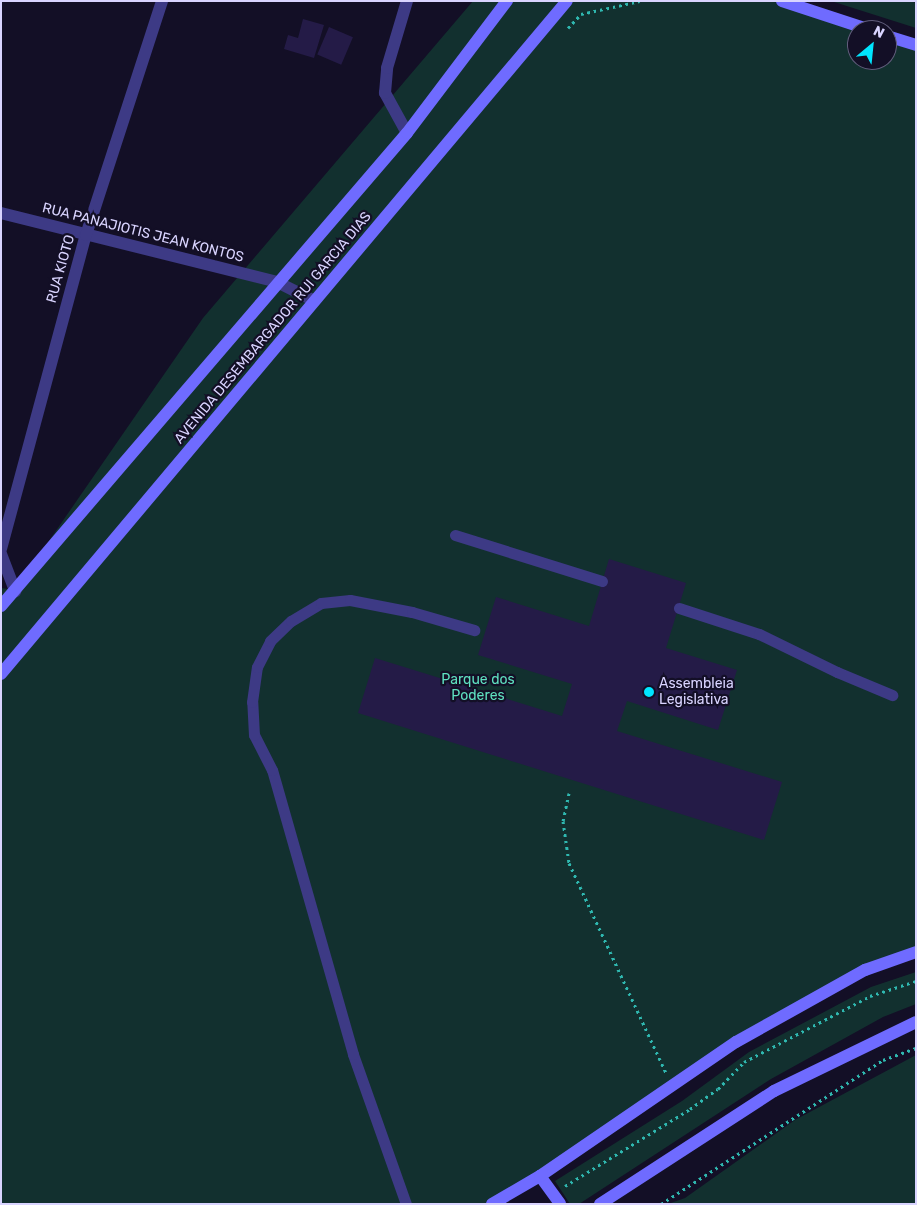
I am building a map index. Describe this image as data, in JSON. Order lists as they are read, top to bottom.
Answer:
{
  "streets": {
    "main road": ["AVENIDA DESEMBARGADOR RUI GARCIA DIAS"],
    "street": ["RUA PANAJIOTIS JEAN KONTOS", "RUA KIOTO"]
  },
  "crossings": [
    ["RUA PANAJIOTIS JEAN KONTOS", "RUA KIOTO"],
    ["RUA PANAJIOTIS JEAN KONTOS", "AVENIDA DESEMBARGADOR RUI GARCIA DIAS"]
  ],
  "parks": ["Parque dos Poderes"],
  "places": ["Assembleia Legislativa"],
  "north": "top right"
}
